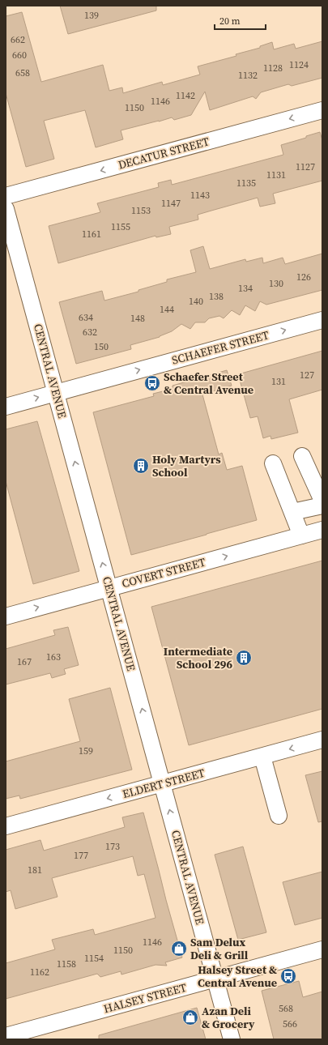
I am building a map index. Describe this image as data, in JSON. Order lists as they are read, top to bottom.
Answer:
{
  "streets": {
    "street": [
      "DECATUR STREET",
      "SCHAEFER STREET",
      "CENTRAL AVENUE",
      "COVERT STREET",
      "ELDERT STREET",
      "HALSEY STREET"
    ]
  },
  "crossings": [
    ["SCHAEFER STREET", "CENTRAL AVENUE"],
    ["CENTRAL AVENUE", "COVERT STREET"],
    ["CENTRAL AVENUE", "ELDERT STREET"],
    ["CENTRAL AVENUE", "HALSEY STREET"]
  ],
  "one_way": [
    "DECATUR STREET",
    "SCHAEFER STREET",
    "CENTRAL AVENUE",
    "COVERT STREET",
    "ELDERT STREET"
  ],
  "places": {
    "bus stop": ["Schaefer Street & Central Avenue", "Halsey Street & Central Avenue"],
    "building": ["Holy Martyrs School", "Intermediate School 296"],
    "shop": ["Sam Delux Deli & Grill", "Azan Deli & Grocery"]
  },
  "house_numbers": [
    "139",
    "662",
    "660",
    "1124",
    "1128",
    "658",
    "1132",
    "1142",
    "1146",
    "1150",
    "1127",
    "1131",
    "1135",
    "1143",
    "1147",
    "1153",
    "1155",
    "1161",
    "126",
    "130",
    "134",
    "138",
    "140",
    "144",
    "634",
    "148",
    "632",
    "150",
    "127",
    "131",
    "163",
    "167",
    "159",
    "173",
    "177",
    "181",
    "1146",
    "1150",
    "1154",
    "1158",
    "1162",
    "568",
    "566"
  ],
  "scale_bar": "20 m"
}
